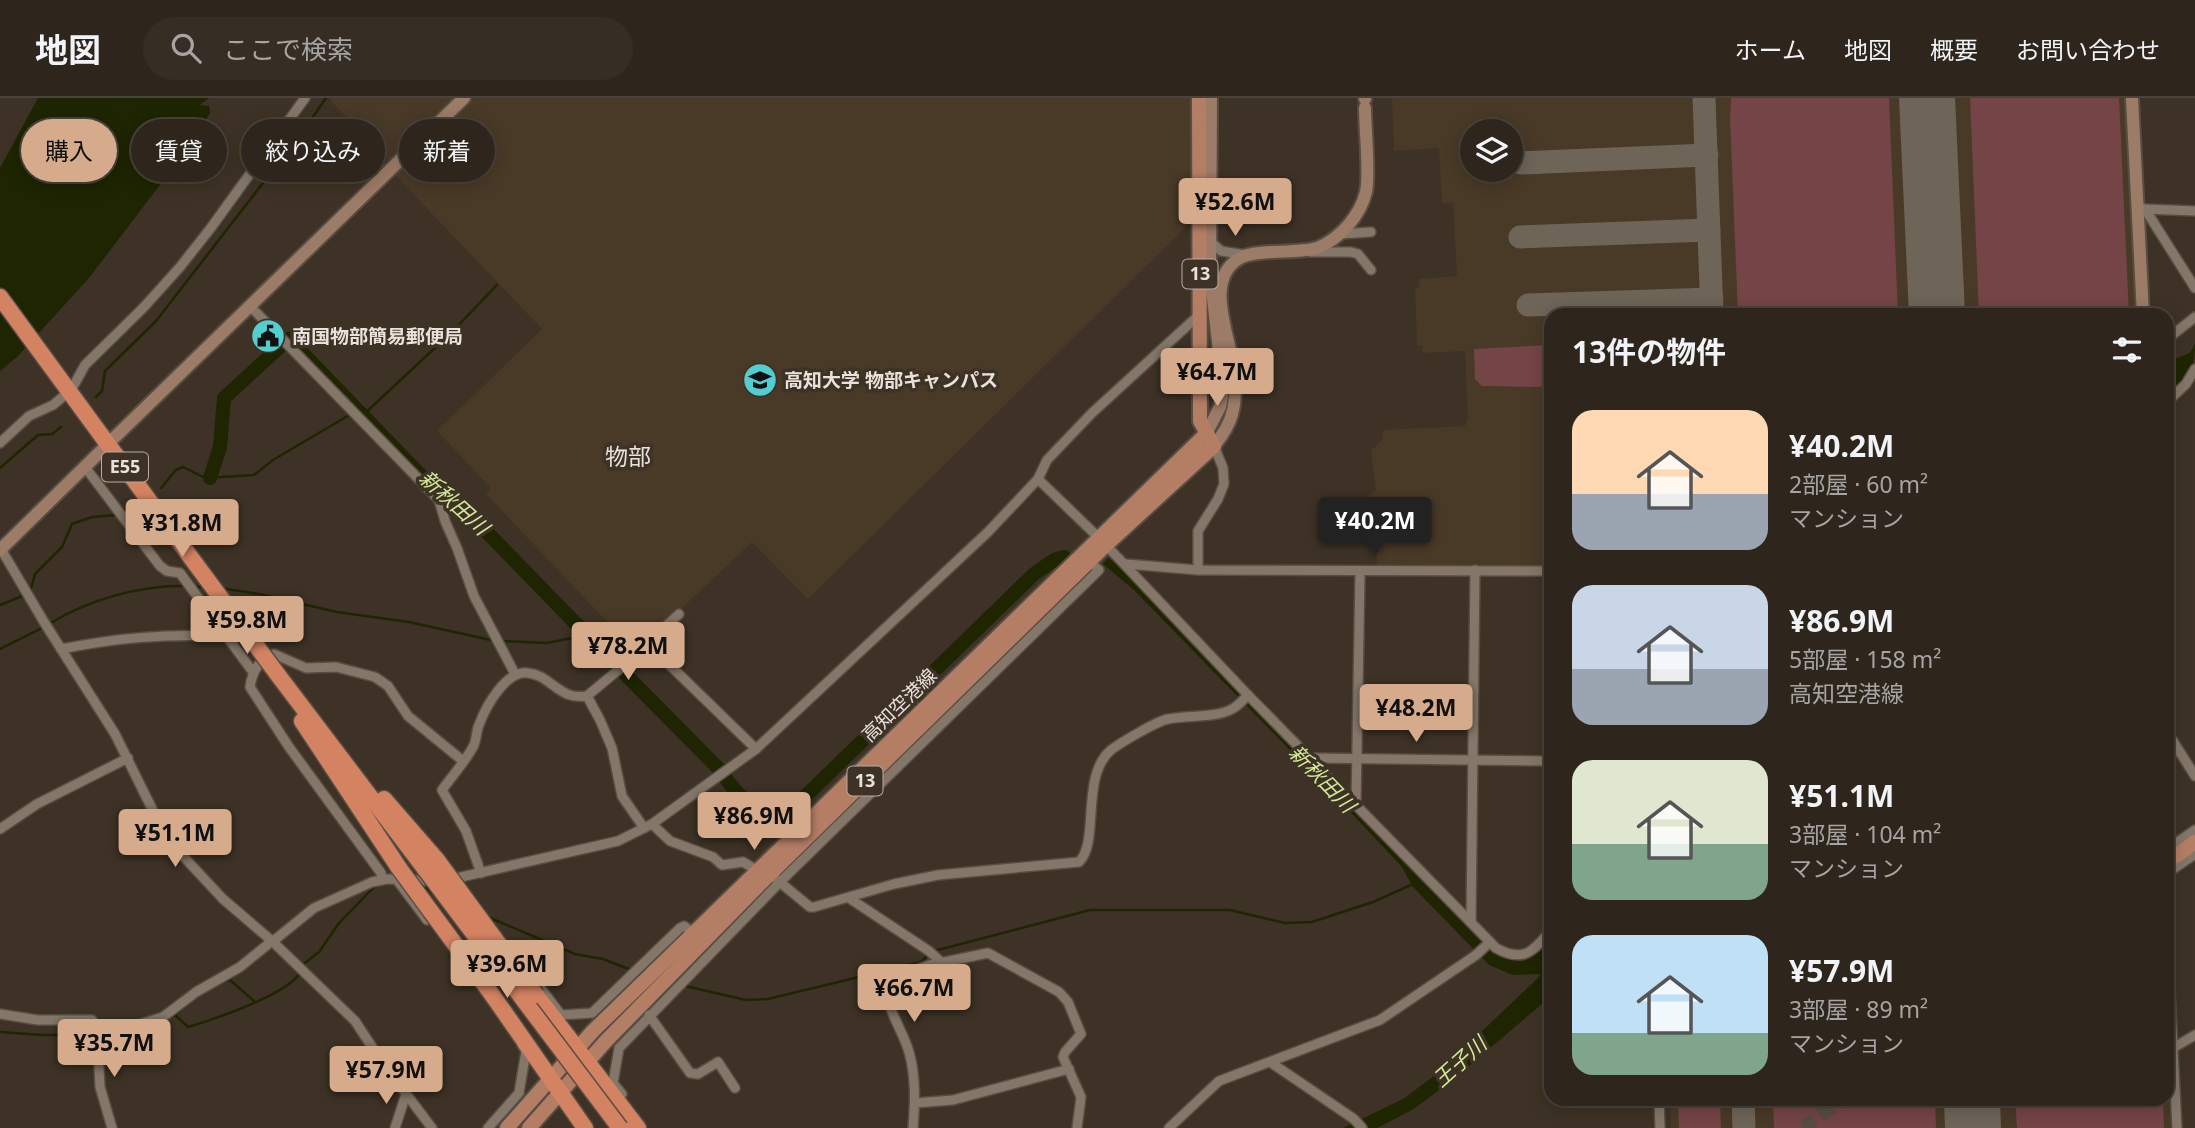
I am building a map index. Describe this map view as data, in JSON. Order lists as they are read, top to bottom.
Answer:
{
  "streets": {
    "highway": ["E55"],
    "main road": ["13", "高知空港線"]
  },
  "crossings": [
    ["13", "高知空港線"]
  ],
  "districts": ["物部"],
  "water": ["新秋田川", "王子川"],
  "places": {
    "public building": ["南国物部簡易郵便局"],
    "school or university": ["高知大学 物部キャンパス"]
  },
  "page": {
    "header": "地図",
    "search": "ここで検索",
    "nav": [
      "ホーム",
      "地図",
      "概要",
      "お問い合わせ"
    ],
    "chip": [
      "購入",
      "賃貸",
      "絞り込み",
      "新着"
    ],
    "price": [
      "¥52.6M",
      "¥64.7M",
      "¥40.2M",
      "¥31.8M",
      "¥59.8M",
      "¥78.2M",
      "¥48.2M",
      "¥86.9M",
      "¥51.1M",
      "¥39.6M",
      "¥66.7M",
      "¥35.7M",
      "¥57.9M"
    ],
    "heading": "13件の物件",
    "list": [
      {
        "name": "¥40.2M",
        "note": "2部屋 · 60 m² · マンション"
      },
      {
        "name": "¥86.9M",
        "note": "5部屋 · 158 m² · 高知空港線"
      },
      {
        "name": "¥51.1M",
        "note": "3部屋 · 104 m² · マンション"
      },
      {
        "name": "¥57.9M",
        "note": "3部屋 · 89 m² · マンション"
      }
    ]
  }
}
